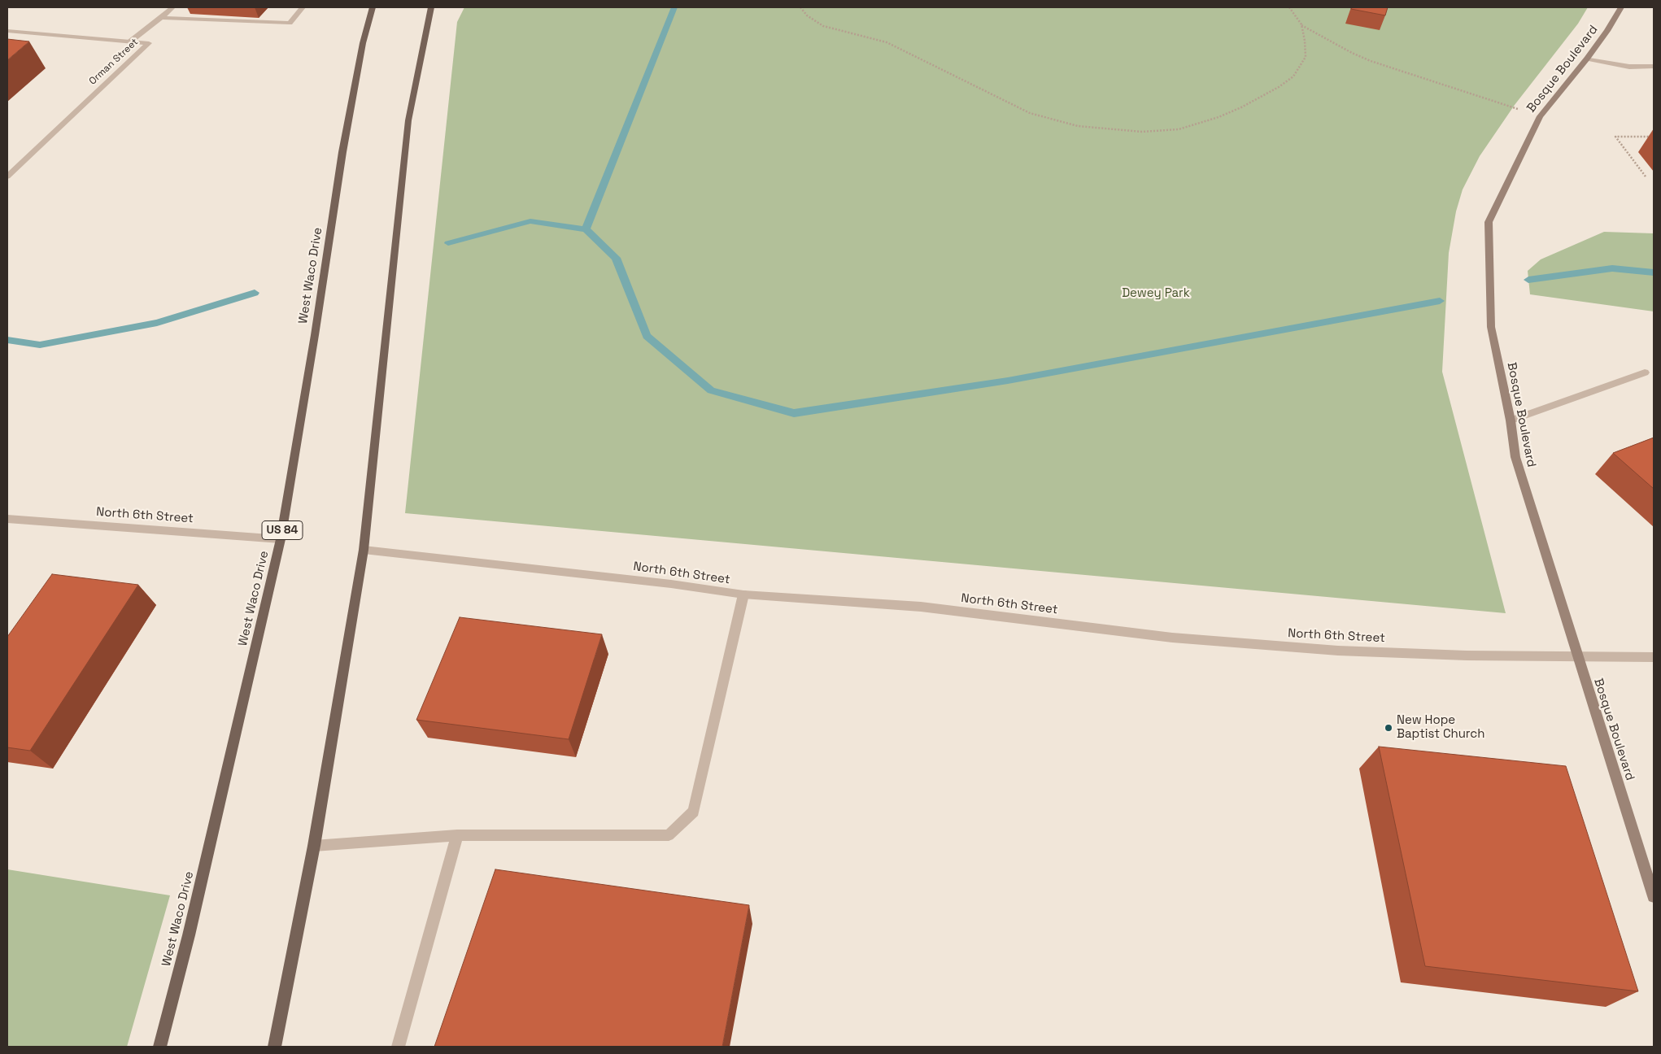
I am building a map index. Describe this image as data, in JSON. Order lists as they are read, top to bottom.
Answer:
{
  "streets": {
    "main road": ["Bosque Boulevard", "West Waco Drive", "US 84"],
    "street": ["Orman Street", "North 6th Street"]
  },
  "crossings": [
    ["Bosque Boulevard", "North 6th Street"],
    ["West Waco Drive", "North 6th Street"]
  ],
  "parks": ["Dewey Park"],
  "places": ["New Hope Baptist Church"]
}
